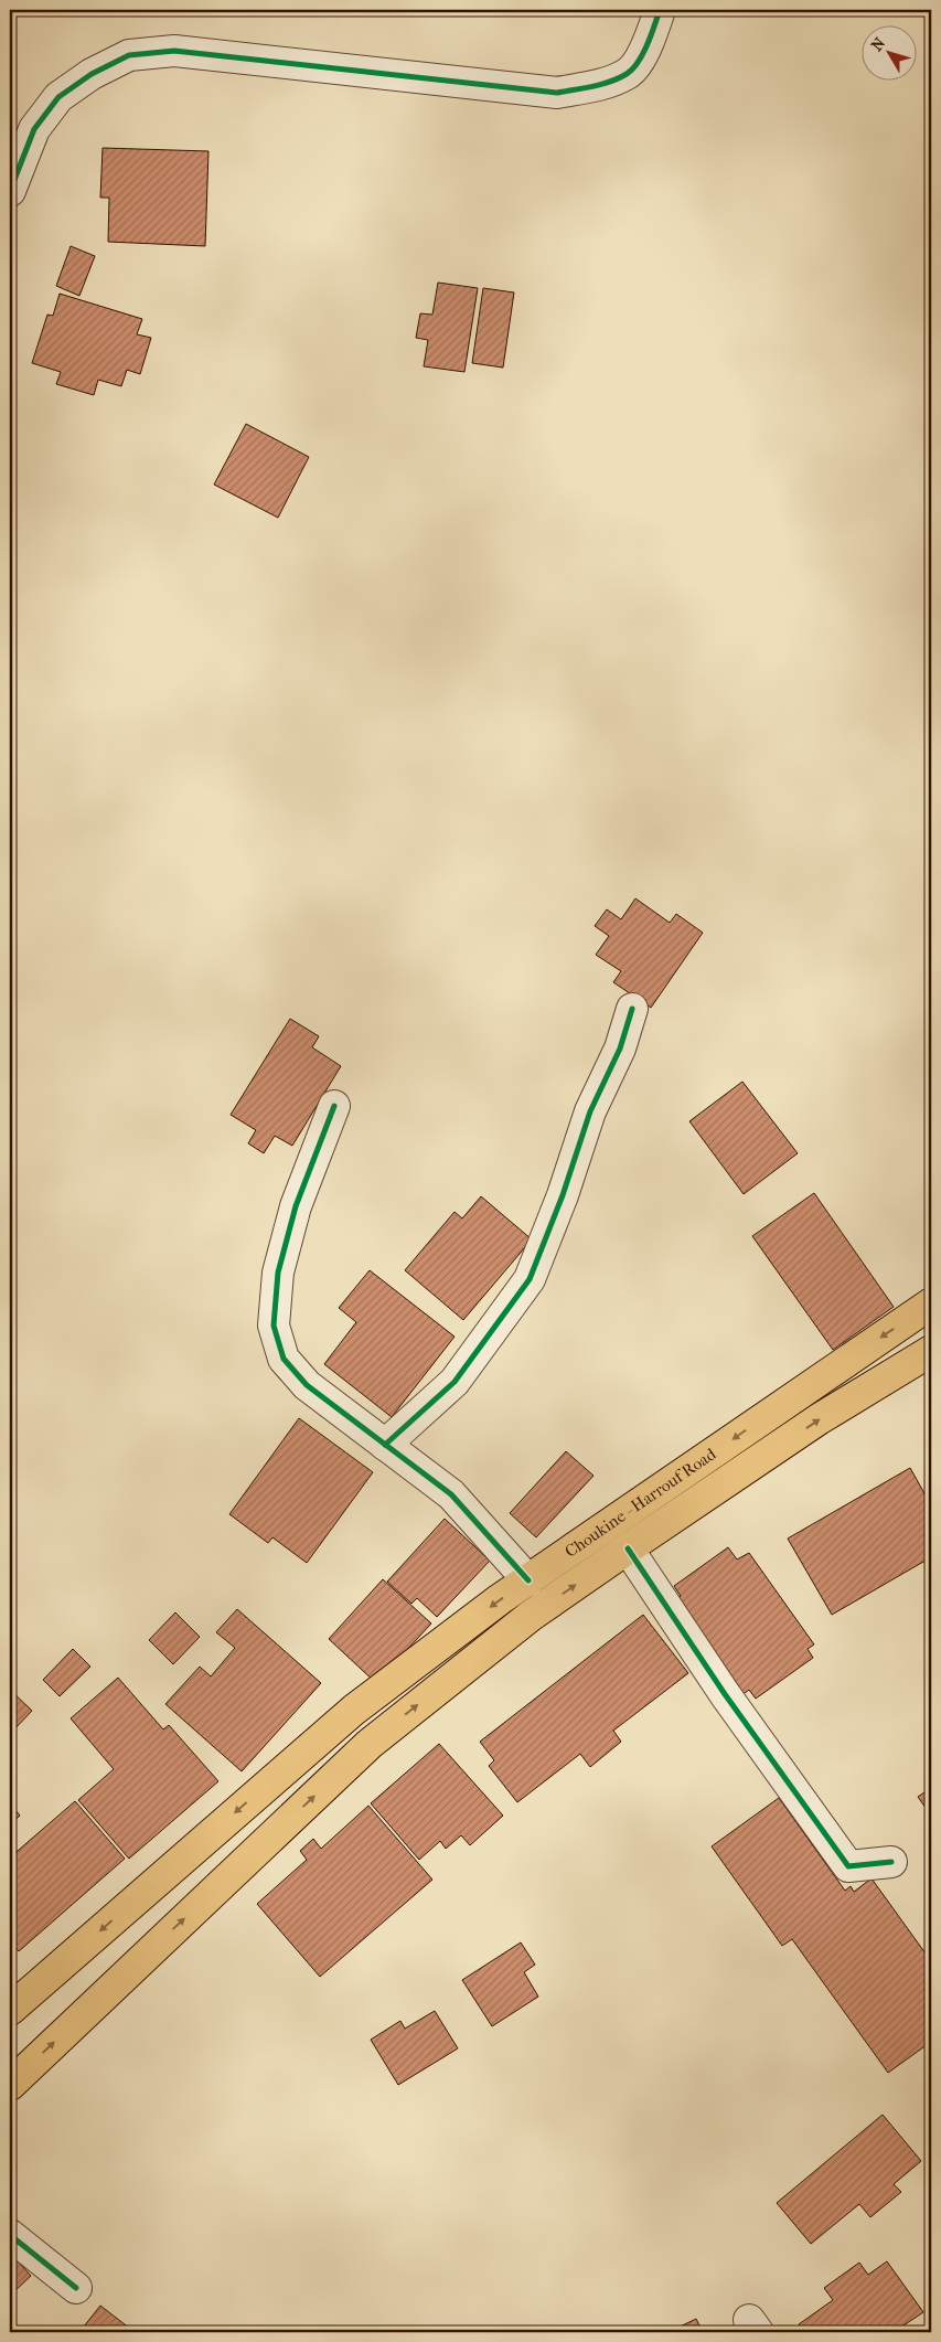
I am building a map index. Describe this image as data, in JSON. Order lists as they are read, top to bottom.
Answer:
{
  "streets": {
    "main road": ["Choukine - Harrouf Road"]
  },
  "north": "top left"
}
